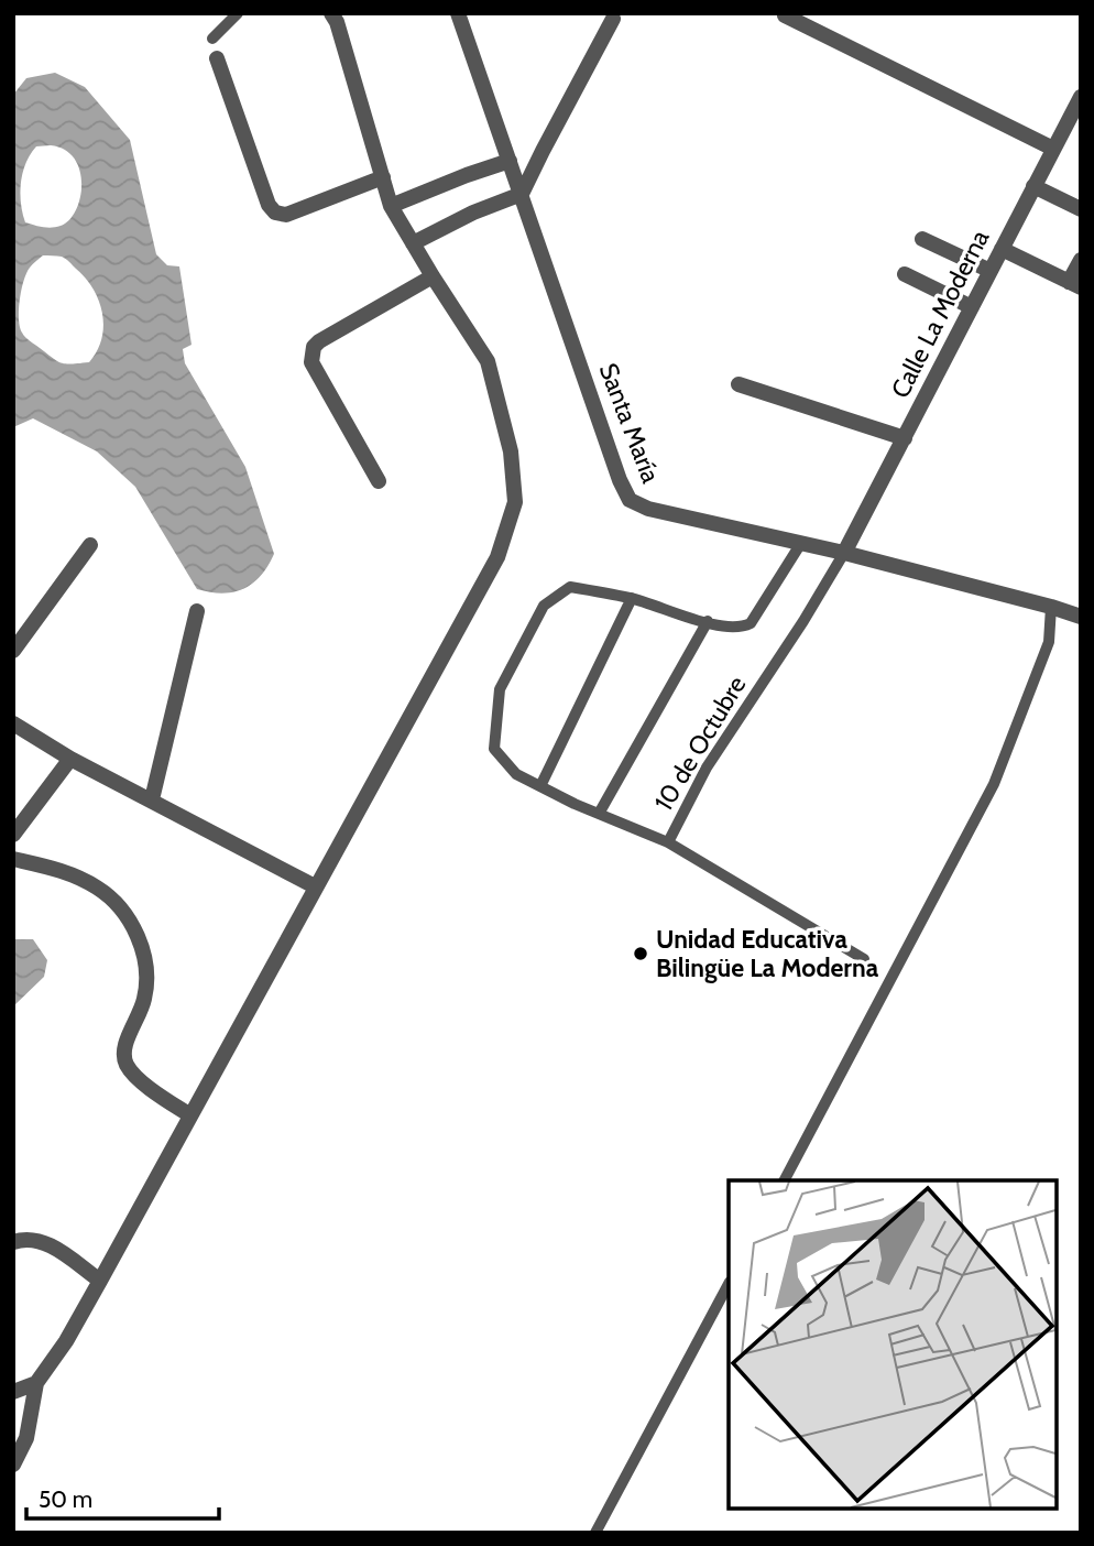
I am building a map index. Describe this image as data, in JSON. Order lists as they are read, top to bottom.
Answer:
{
  "streets": {
    "street": ["Calle La Moderna", "Santa María"],
    "lane": ["10 de Octubre"]
  },
  "crossings": [
    ["Calle La Moderna", "Santa María"],
    ["Calle La Moderna", "10 de Octubre"],
    ["Santa María", "10 de Octubre"]
  ],
  "places": ["Unidad Educativa Bilingüe La Moderna"],
  "scale_bar": "50 m"
}
